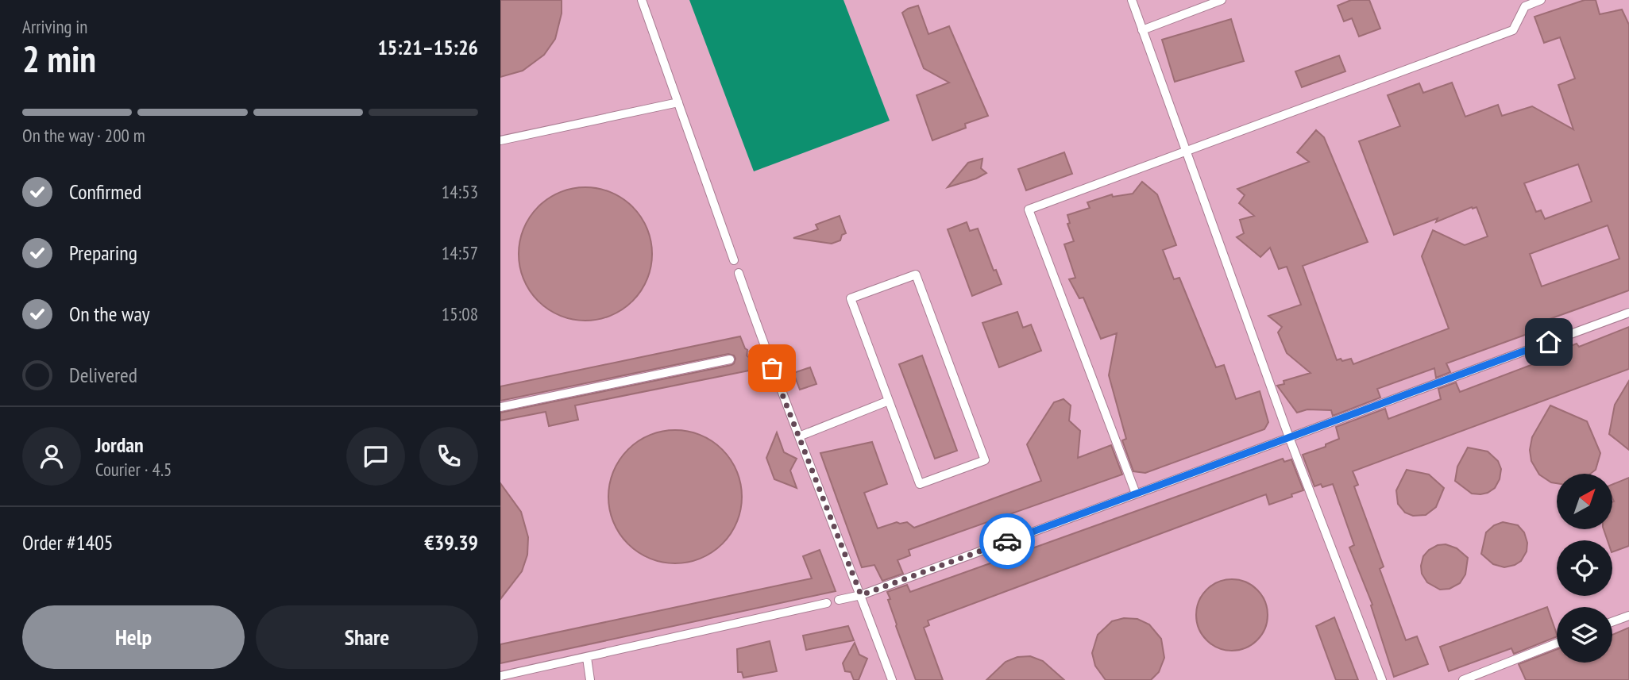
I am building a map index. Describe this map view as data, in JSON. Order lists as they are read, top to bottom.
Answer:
{
  "north": "top right",
  "page": {
    "heading": ["2 min", "Arriving in", "15:21–15:26"],
    "panel": [
      "Jordan",
      "Courier · 4.5",
      "Order #1405",
      "€39.39"
    ],
    "bar": "On the way · 200 m",
    "list": [
      ["Confirmed", "14:53"],
      ["Preparing", "14:57"],
      ["On the way", "15:08"],
      "Delivered"
    ],
    "buttons": ["Help", "Share"]
  }
}
